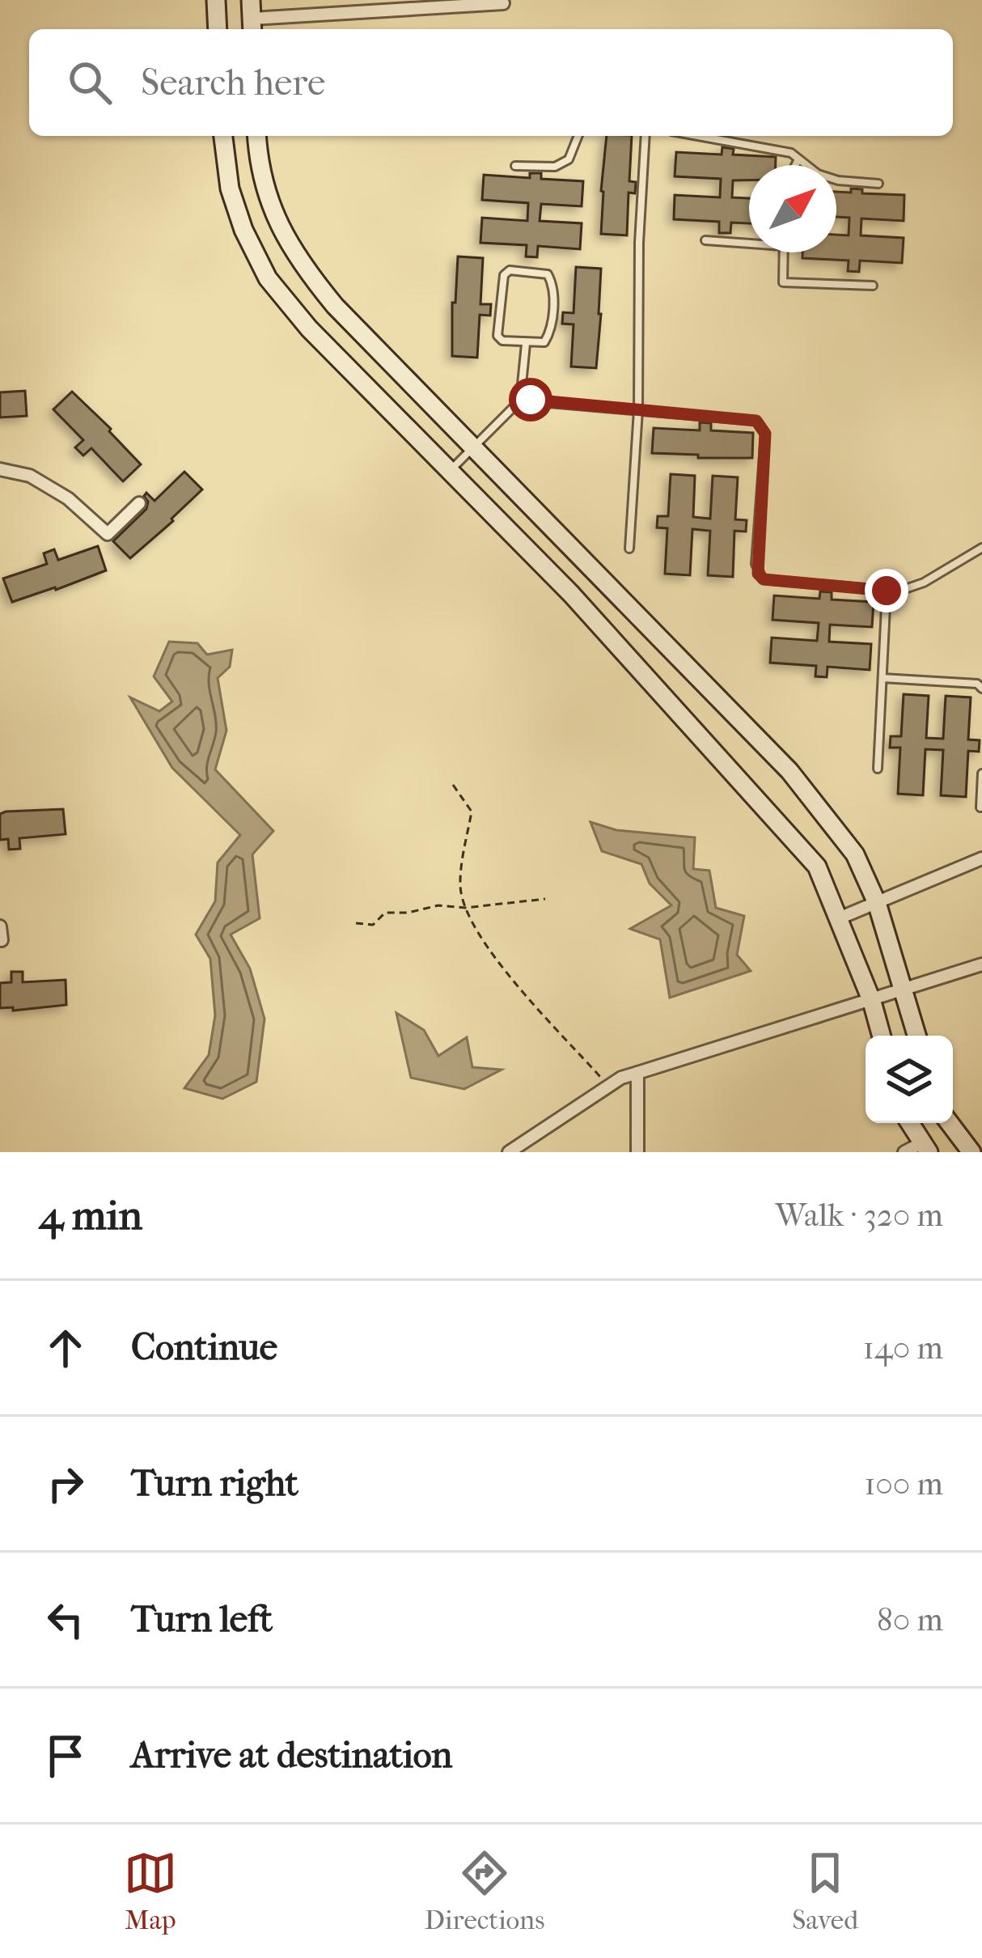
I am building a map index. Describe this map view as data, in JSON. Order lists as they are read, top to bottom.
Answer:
{
  "north": "top right",
  "page": {
    "search": "Search here",
    "heading": ["4 min", "Walk · 320 m"],
    "list": [
      ["Continue", "140 m"],
      ["Turn right", "100 m"],
      ["Turn left", "80 m"],
      "Arrive at destination"
    ],
    "nav": ["Map", "Directions", "Saved"]
  }
}
